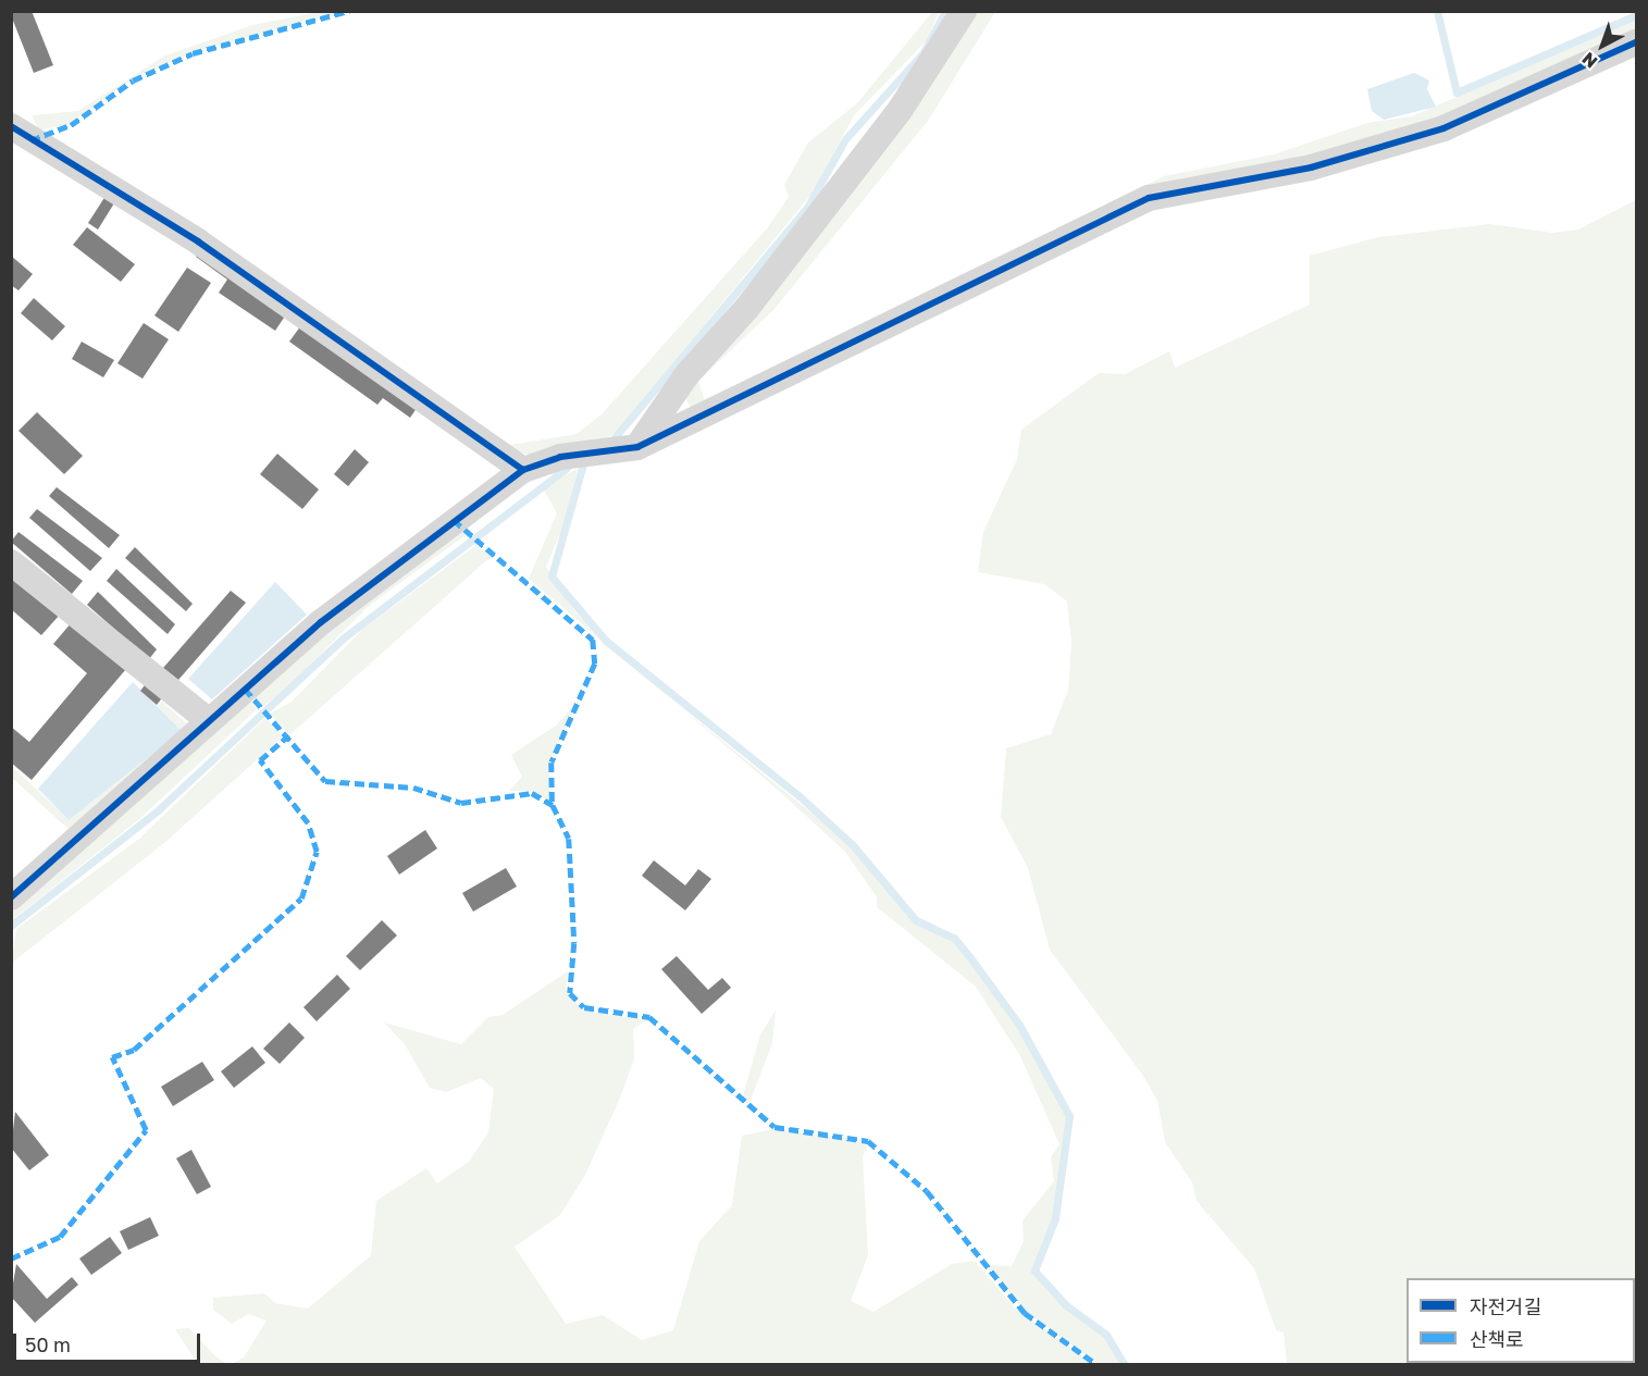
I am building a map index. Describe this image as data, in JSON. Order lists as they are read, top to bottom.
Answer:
{
  "legend": ["자전거길", "산책로"],
  "scale_bar": "50 m",
  "north": "bottom left"
}
